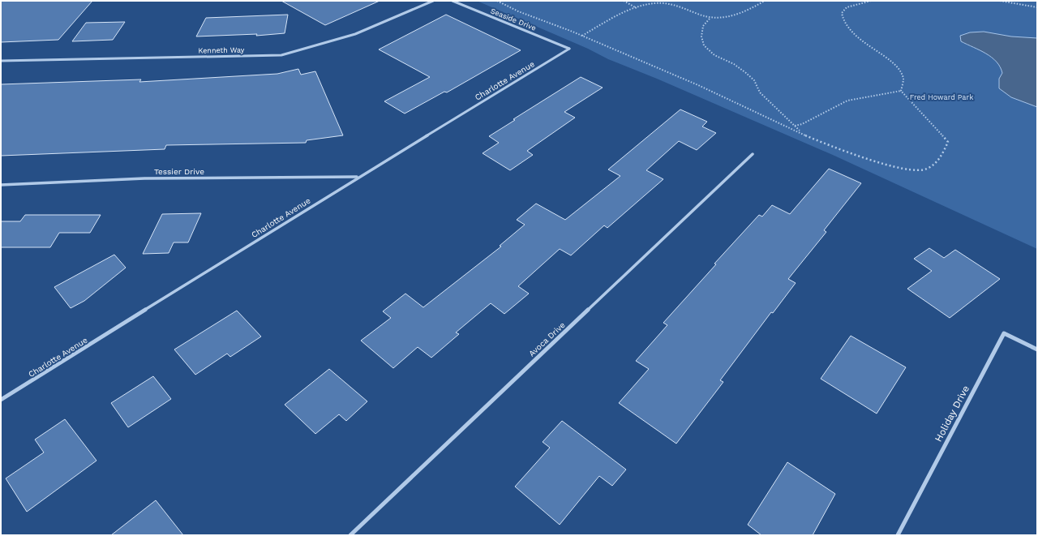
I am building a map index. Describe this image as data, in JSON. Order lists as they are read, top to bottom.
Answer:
{
  "streets": {
    "street": [
      "Seaside Drive",
      "Kenneth Way",
      "Charlotte Avenue",
      "Tessier Drive",
      "Avoca Drive",
      "Holiday Drive"
    ]
  },
  "crossings": [
    ["Seaside Drive", "Charlotte Avenue"],
    ["Charlotte Avenue", "Tessier Drive"]
  ],
  "parks": ["Fred Howard Park"]
}
